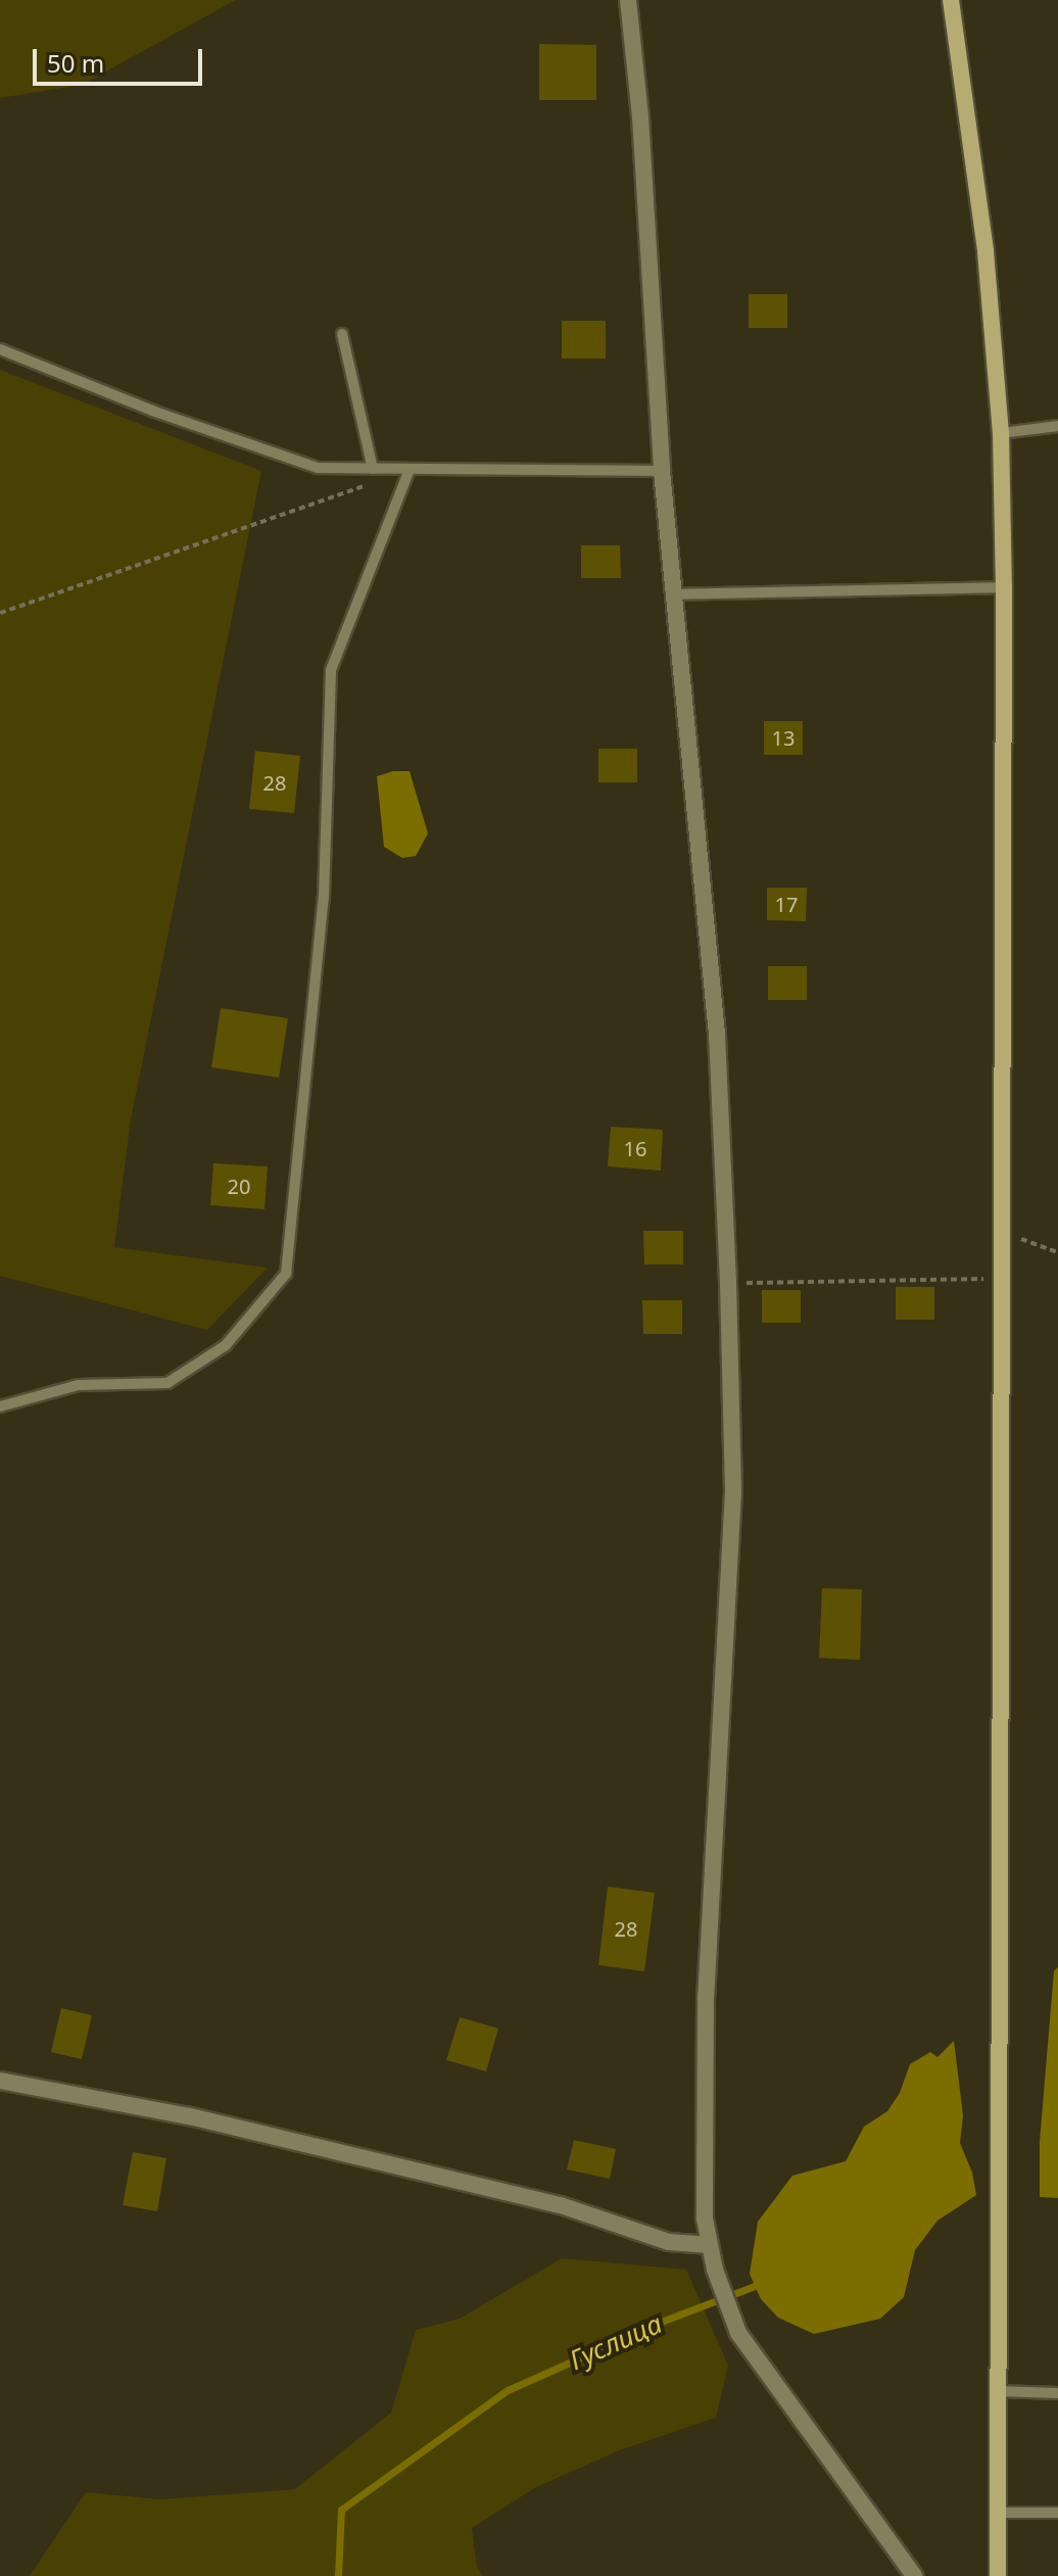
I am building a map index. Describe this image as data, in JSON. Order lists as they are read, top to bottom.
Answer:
{
  "water": ["Гуслица"],
  "house_numbers": [
    "13",
    "28",
    "17",
    "16",
    "20",
    "28"
  ],
  "scale_bar": "50 m"
}
